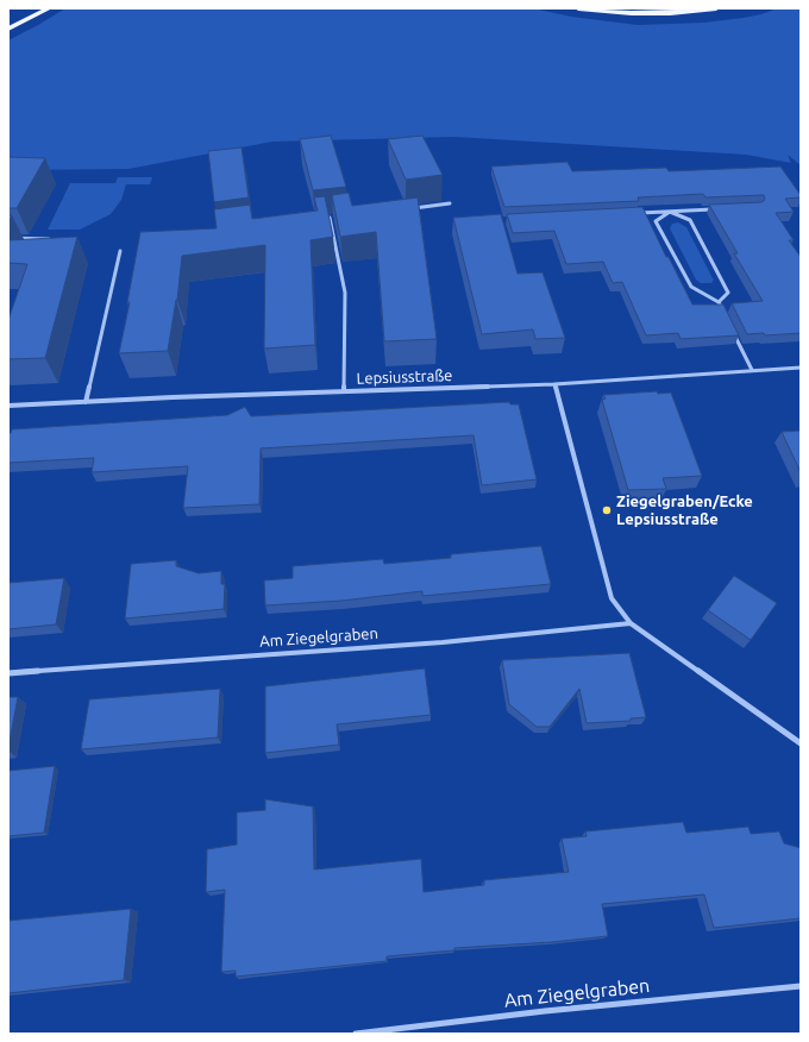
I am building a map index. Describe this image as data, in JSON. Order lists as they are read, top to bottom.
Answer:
{
  "streets": {
    "street": ["Lepsiusstraße", "Am Ziegelgraben"]
  },
  "places": ["Ziegelgraben/Ecke Lepsiusstraße"]
}
